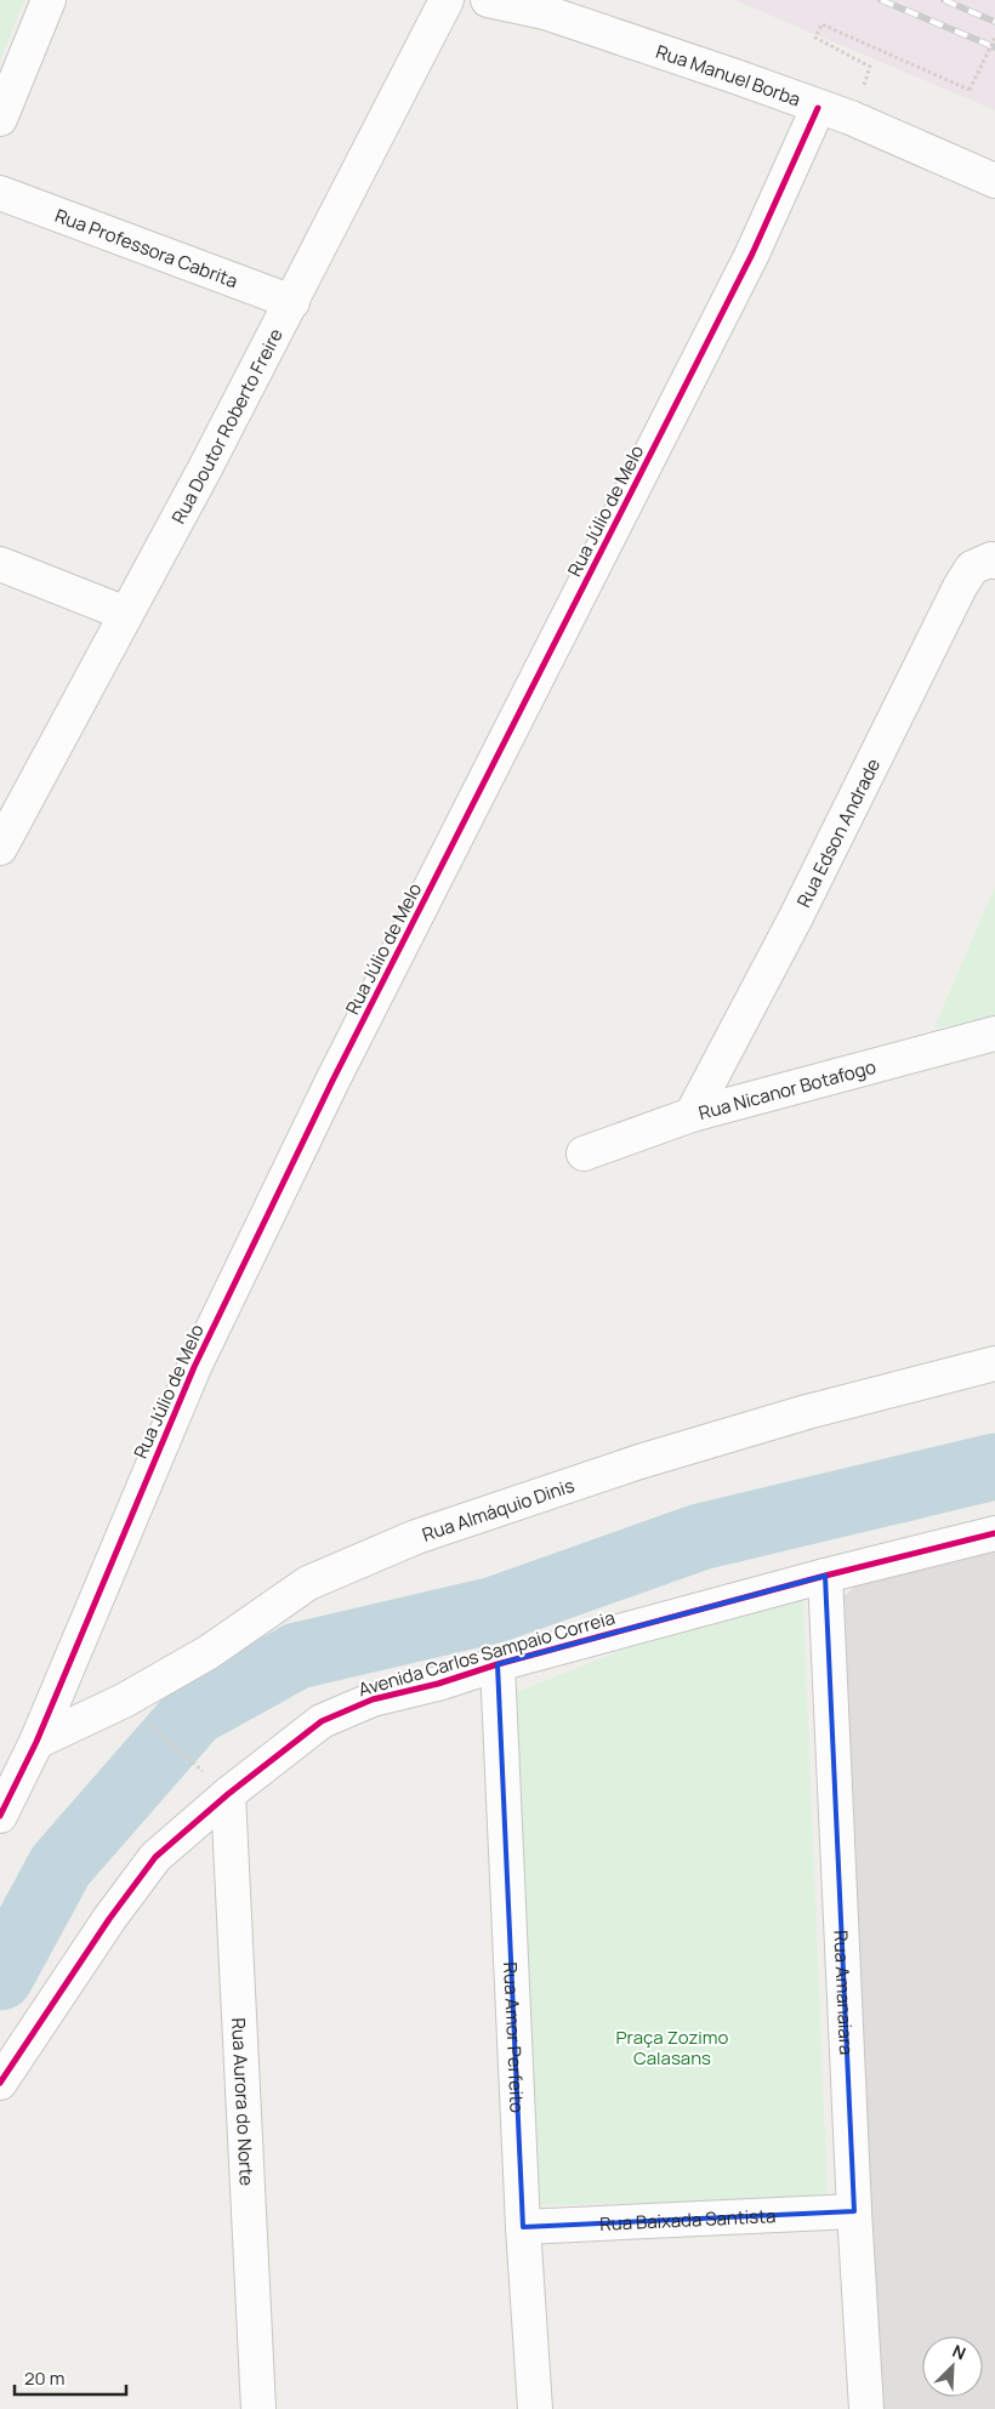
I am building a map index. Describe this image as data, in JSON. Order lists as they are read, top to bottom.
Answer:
{
  "streets": {
    "street": [
      "Rua Manuel Borba",
      "Rua Professora Cabrita",
      "Rua Doutor Roberto Freire",
      "Rua Júlio de Melo",
      "Rua Edson Andrade",
      "Rua Nicanor Botafogo",
      "Rua Almáquio Dinis",
      "Avenida Carlos Sampaio Correia",
      "Rua Amanaiara",
      "Rua Amor Perfeito",
      "Rua Aurora do Norte",
      "Rua Baixada Santista"
    ]
  },
  "crossings": [
    ["Rua Manuel Borba", "Rua Júlio de Melo"],
    ["Rua Professora Cabrita", "Rua Doutor Roberto Freire"],
    ["Rua Júlio de Melo", "Rua Almáquio Dinis"],
    ["Rua Edson Andrade", "Rua Nicanor Botafogo"],
    ["Avenida Carlos Sampaio Correia", "Rua Amanaiara"],
    ["Avenida Carlos Sampaio Correia", "Rua Amor Perfeito"],
    ["Avenida Carlos Sampaio Correia", "Rua Aurora do Norte"],
    ["Rua Amanaiara", "Rua Baixada Santista"],
    ["Rua Amor Perfeito", "Rua Baixada Santista"]
  ],
  "parks": ["Praça Zozimo Calasans"],
  "scale_bar": "20 m",
  "north": "top right"
}
